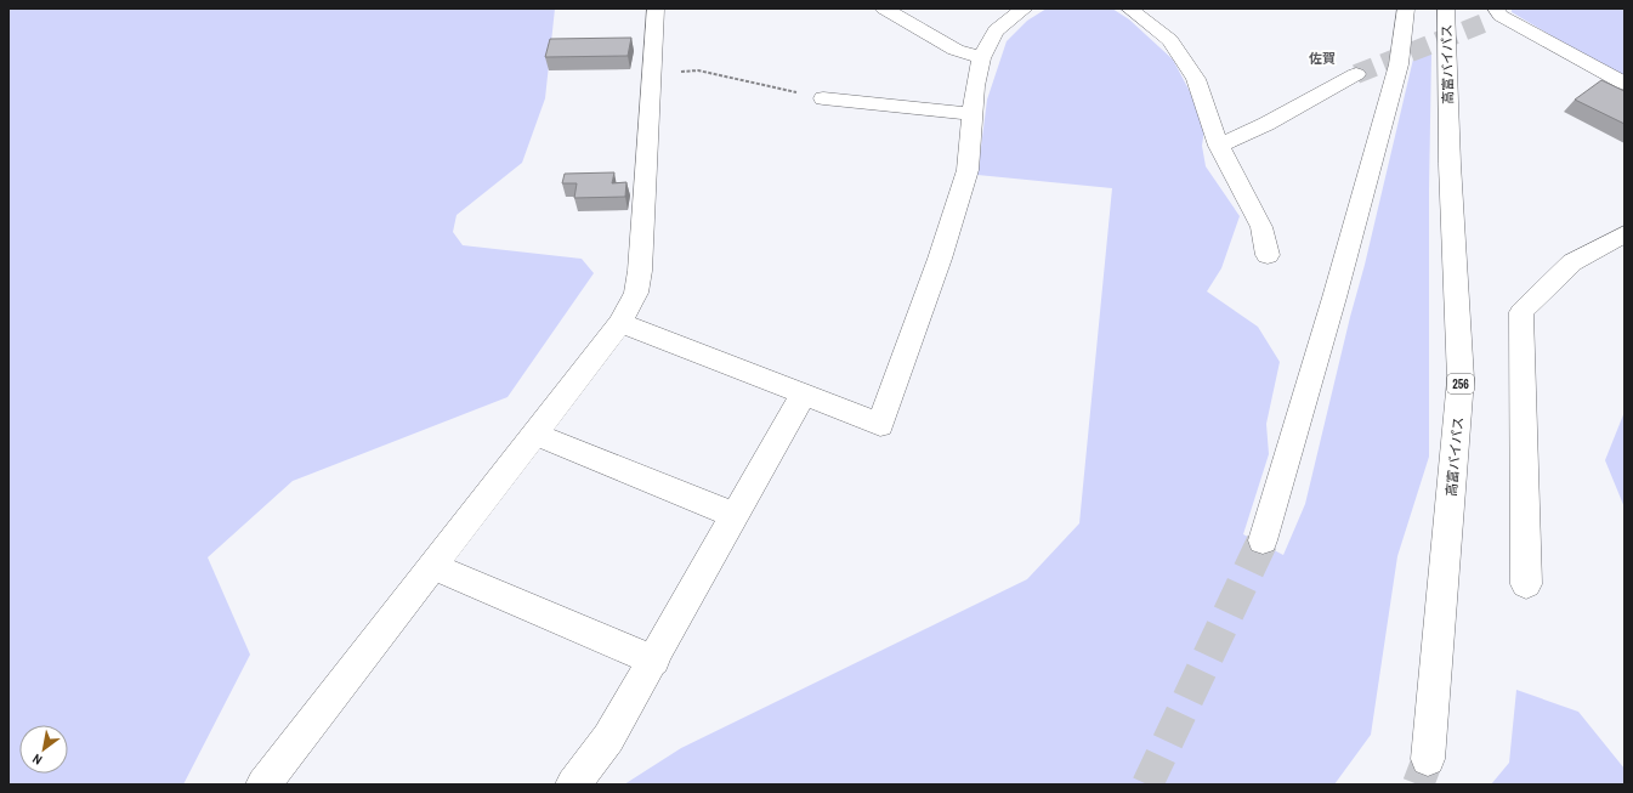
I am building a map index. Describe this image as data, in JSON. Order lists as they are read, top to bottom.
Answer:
{
  "streets": {
    "main road": ["高富バイパス", "256"]
  },
  "districts": ["佐賀"],
  "north": "bottom left"
}
